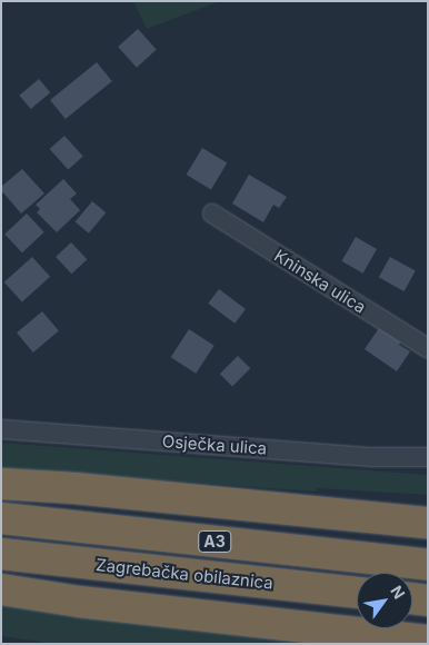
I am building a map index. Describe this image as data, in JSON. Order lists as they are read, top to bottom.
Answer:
{
  "streets": {
    "highway": ["A3", "Zagrebačka obilaznica"],
    "street": ["Kninska ulica", "Osječka ulica"]
  },
  "north": "top right"
}
